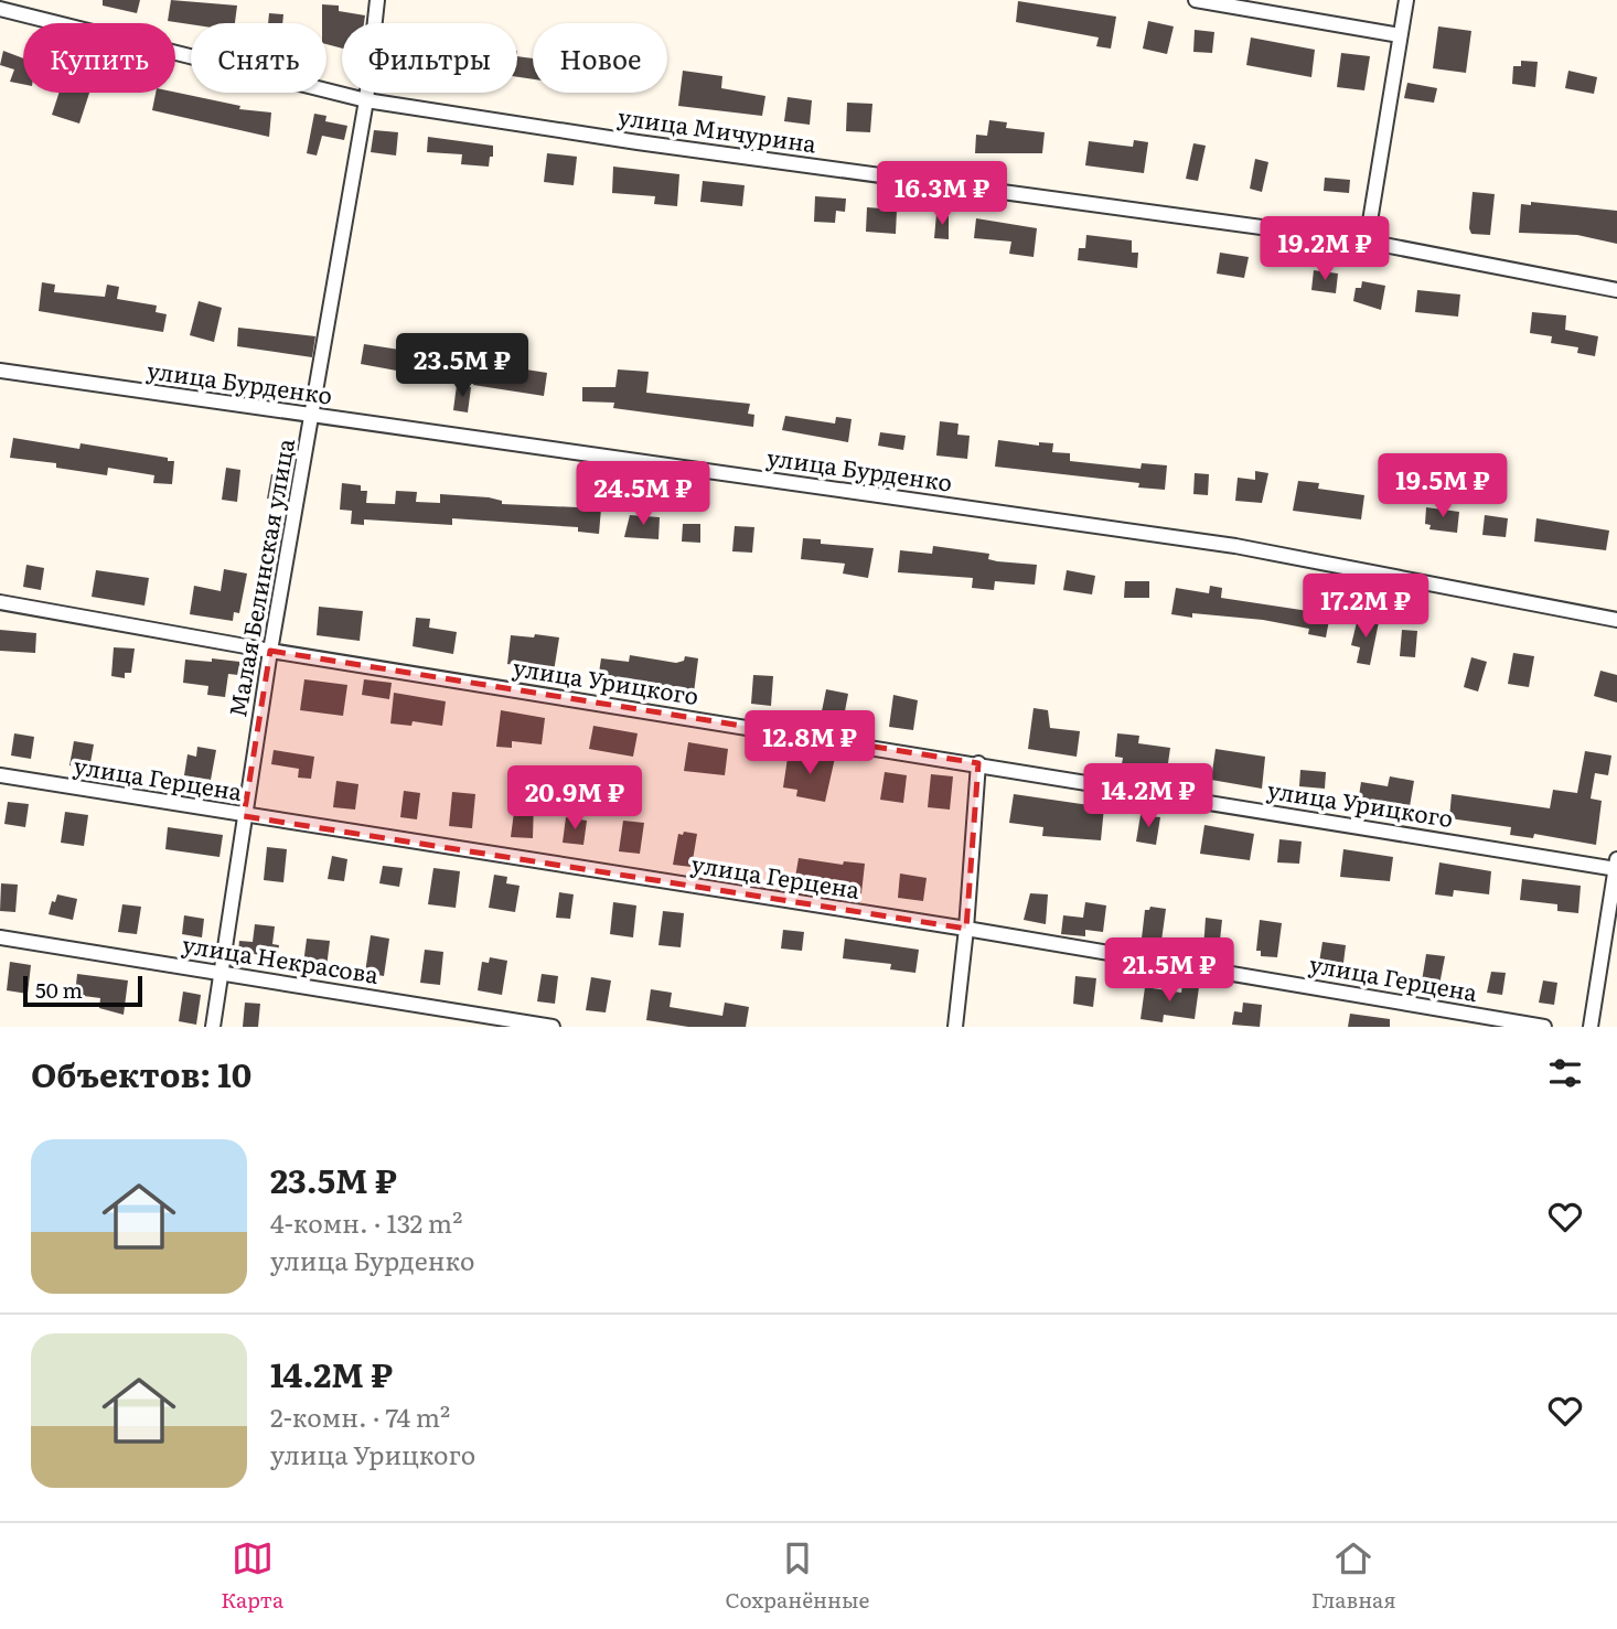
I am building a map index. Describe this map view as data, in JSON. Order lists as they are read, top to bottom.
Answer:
{
  "streets": {
    "street": [
      "улица Мичурина",
      "улица Бурденко",
      "Малая Белинская улица",
      "улица Урицкого",
      "улица Герцена",
      "улица Некрасова"
    ]
  },
  "crossings": [
    ["улица Мичурина", "Малая Белинская улица"],
    ["улица Бурденко", "Малая Белинская улица"],
    ["Малая Белинская улица", "улица Урицкого"],
    ["Малая Белинская улица", "улица Герцена"],
    ["Малая Белинская улица", "улица Некрасова"]
  ],
  "scale_bar": "50 m",
  "page": {
    "chip": [
      "Купить",
      "Снять",
      "Фильтры",
      "Новое"
    ],
    "price": [
      "16.3M ₽",
      "19.2M ₽",
      "23.5M ₽",
      "19.5M ₽",
      "24.5M ₽",
      "17.2M ₽",
      "12.8M ₽",
      "14.2M ₽",
      "20.9M ₽",
      "21.5M ₽"
    ],
    "scale": "50 m",
    "heading": "Объектов: 10",
    "list": [
      {
        "name": "23.5M ₽",
        "note": "4-комн. · 132 m² · улица Бурденко"
      },
      {
        "name": "14.2M ₽",
        "note": "2-комн. · 74 m² · улица Урицкого"
      }
    ],
    "tabs": ["Карта", "Сохранённые", "Главная"]
  }
}
